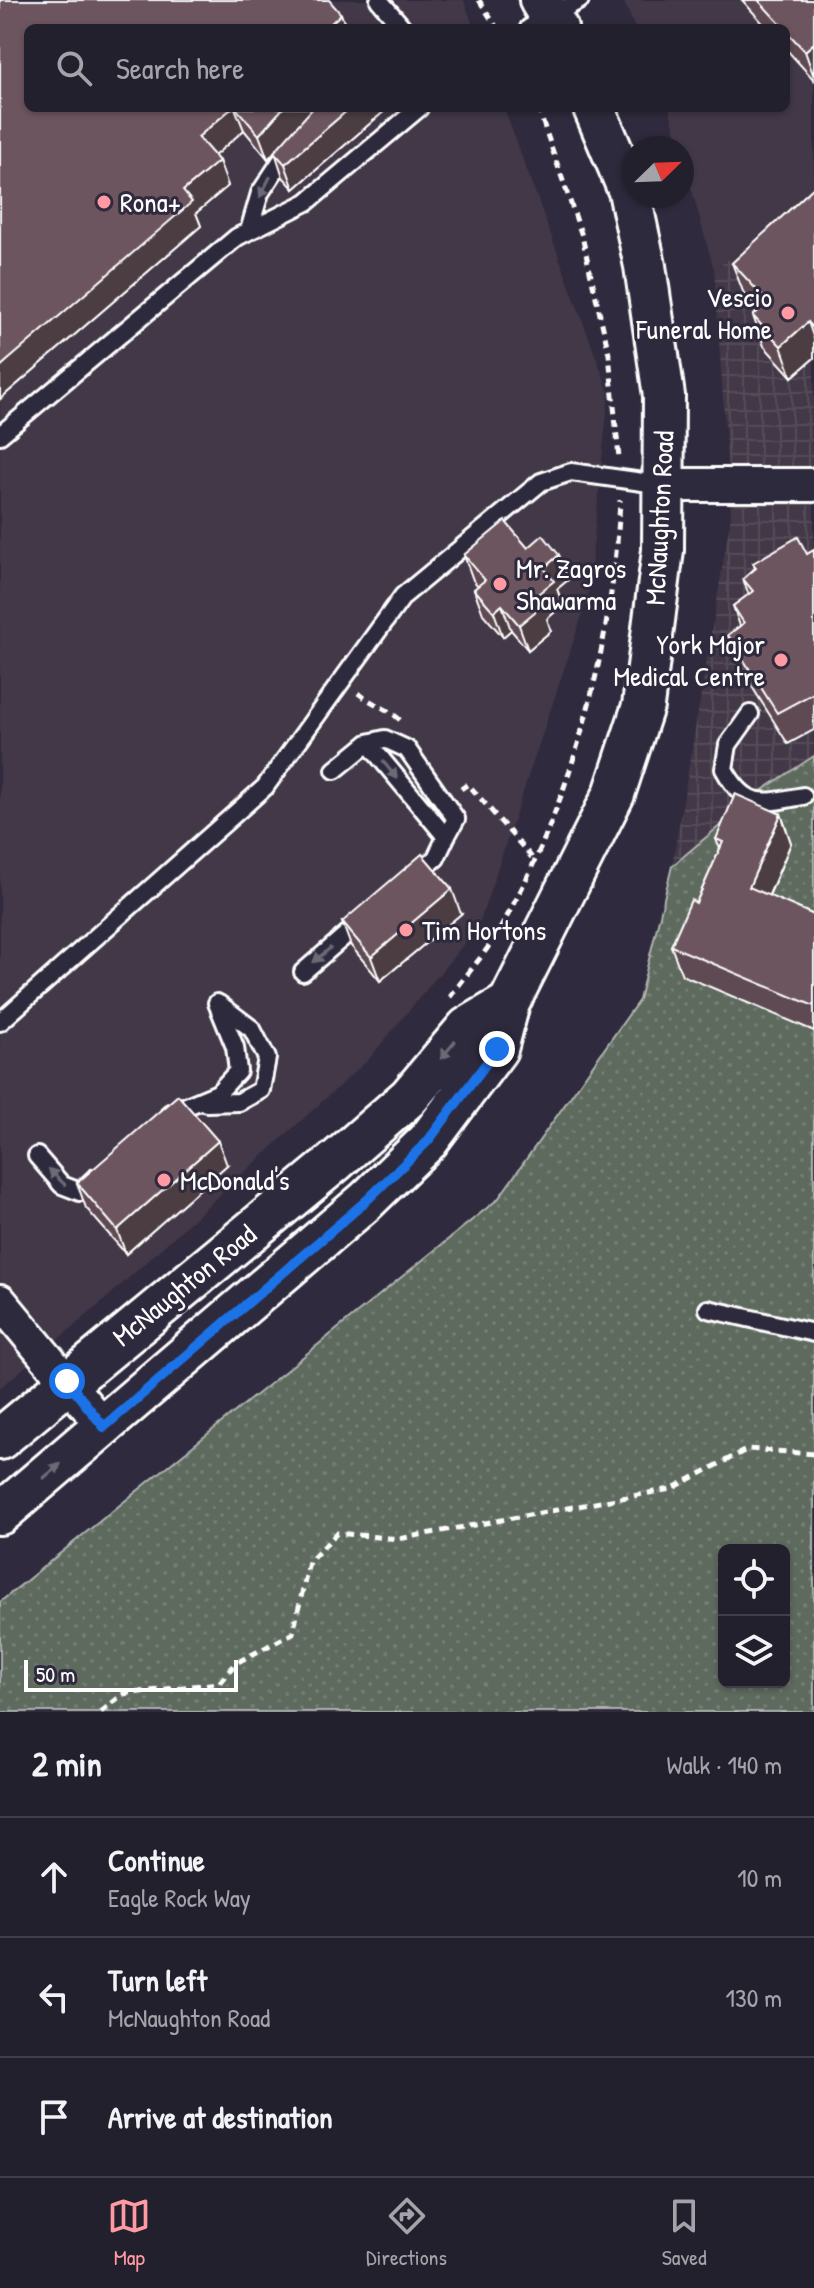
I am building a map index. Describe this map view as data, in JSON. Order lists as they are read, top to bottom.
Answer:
{
  "streets": {
    "street": ["McNaughton Road"]
  },
  "places": [
    "Rona+",
    "Vescio Funeral Home",
    "Mr. Zagros Shawarma",
    "York Major Medical Centre",
    "Tim Hortons",
    "McDonald's"
  ],
  "scale_bar": "50 m",
  "north": "top right",
  "page": {
    "search": "Search here",
    "scale": "50 m",
    "heading": ["2 min", "Walk · 140 m"],
    "list": [
      ["Continue", "Eagle Rock Way", "10 m"],
      ["Turn left", "McNaughton Road", "130 m"],
      "Arrive at destination"
    ],
    "nav": ["Map", "Directions", "Saved"]
  }
}
